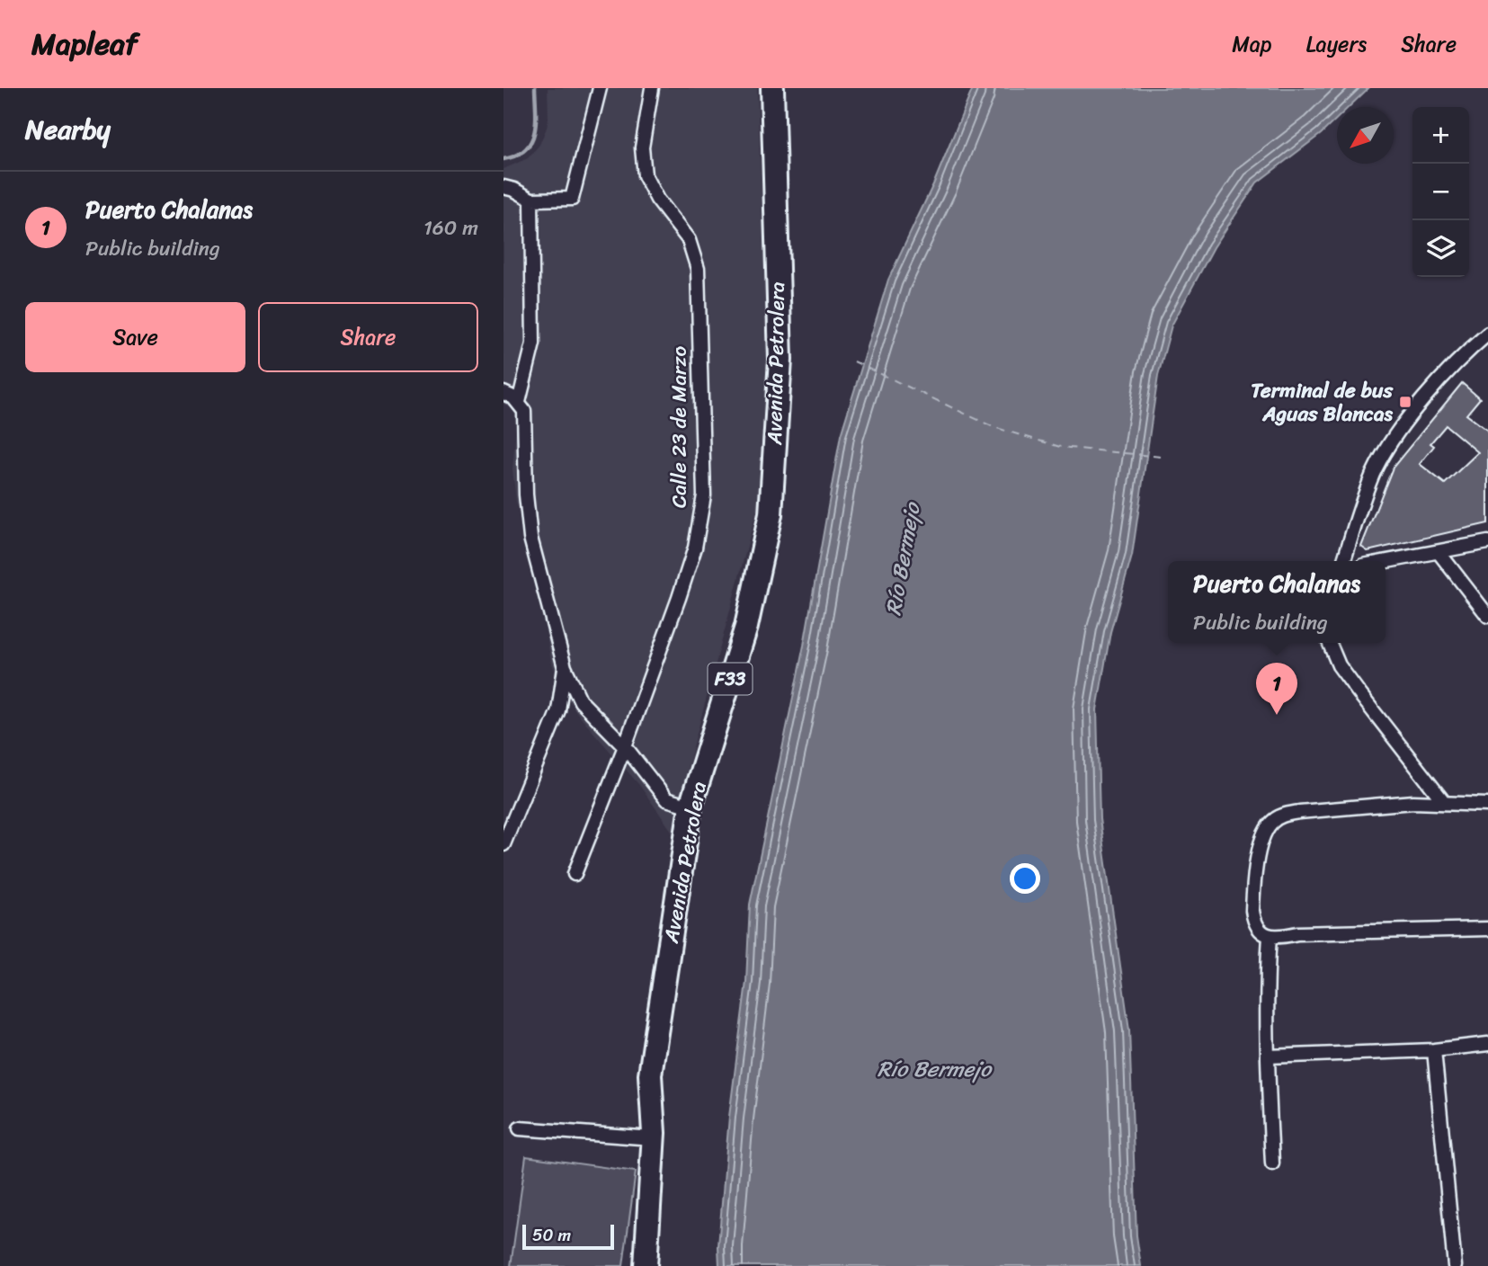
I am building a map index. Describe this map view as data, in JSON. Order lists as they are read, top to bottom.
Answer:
{
  "streets": {
    "highway": ["Avenida Petrolera", "F33"],
    "street": ["Calle 23 de Marzo"]
  },
  "water": ["Río Bermejo"],
  "places": {
    "transit": ["Terminal de bus Aguas Blancas"]
  },
  "scale_bar": "50 m",
  "north": "bottom left",
  "page": {
    "header": "Mapleaf",
    "nav": ["Map", "Layers", "Share"],
    "heading": "Nearby",
    "map_buttons": ["+", "−"],
    "list": [
      {
        "mark": "1",
        "name": "Puerto Chalanas",
        "note": "Public building",
        "value": "160 m"
      }
    ],
    "buttons": ["Save", "Share"],
    "popup": ["Puerto Chalanas", "Public building"],
    "pins": "1",
    "scale": "50 m"
  }
}
